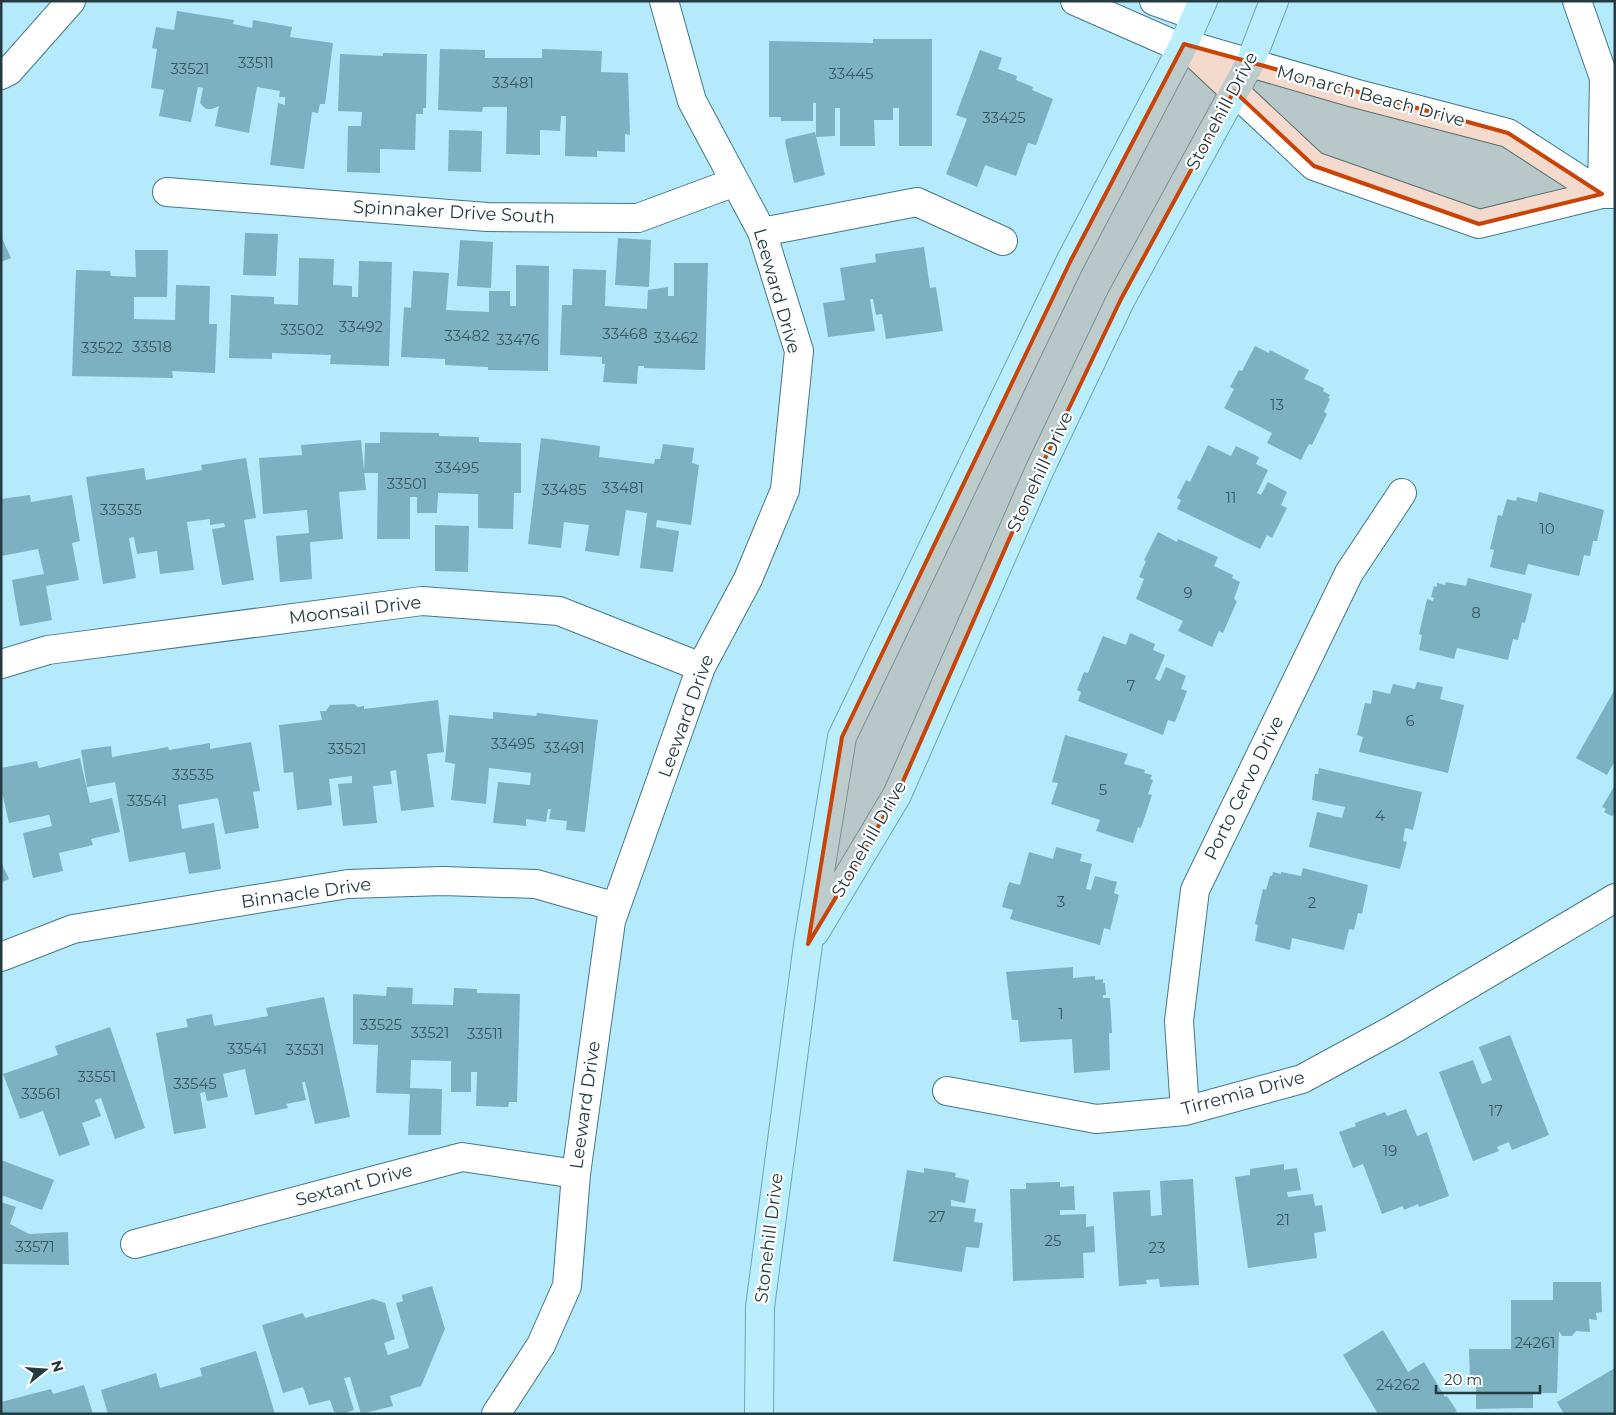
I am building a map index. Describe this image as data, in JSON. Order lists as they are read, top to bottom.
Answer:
{
  "streets": {
    "main road": ["Stonehill Drive"],
    "street": [
      "Monarch Beach Drive",
      "Spinnaker Drive South",
      "Leeward Drive",
      "Moonsail Drive",
      "Porto Cervo Drive",
      "Binnacle Drive",
      "Tirremia Drive",
      "Sextant Drive"
    ]
  },
  "crossings": [
    ["Monarch Beach Drive", "Stonehill Drive"],
    ["Spinnaker Drive South", "Leeward Drive"],
    ["Leeward Drive", "Moonsail Drive"],
    ["Leeward Drive", "Binnacle Drive"],
    ["Leeward Drive", "Sextant Drive"],
    ["Porto Cervo Drive", "Tirremia Drive"]
  ],
  "house_numbers": [
    "33511",
    "33521",
    "33445",
    "33481",
    "33425",
    "33492",
    "33502",
    "33468",
    "33482",
    "33462",
    "33476",
    "33518",
    "33522",
    "13",
    "33495",
    "33501",
    "33481",
    "33485",
    "11",
    "33535",
    "10",
    "9",
    "8",
    "7",
    "6",
    "33495",
    "33491",
    "33521",
    "33535",
    "5",
    "33541",
    "4",
    "3",
    "2",
    "1",
    "33525",
    "33521",
    "33511",
    "33541",
    "33531",
    "33551",
    "33545",
    "33561",
    "17",
    "19",
    "27",
    "21",
    "25",
    "33571",
    "23",
    "24261",
    "24262"
  ],
  "scale_bar": "20 m",
  "north": "right"
}
